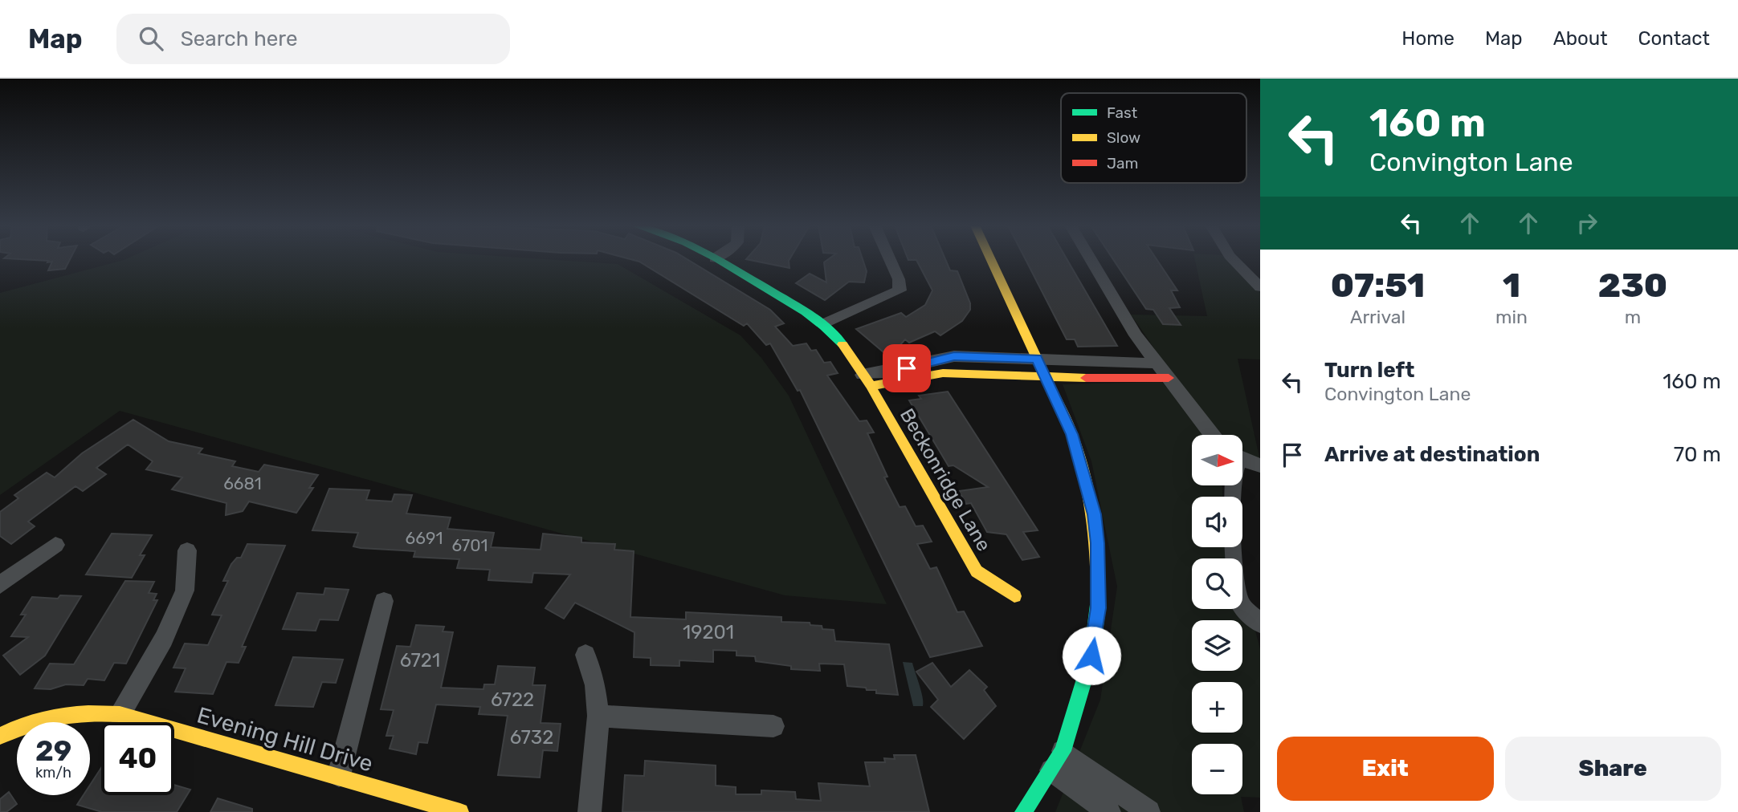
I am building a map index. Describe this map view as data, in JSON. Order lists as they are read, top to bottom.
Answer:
{
  "streets": {
    "street": ["Beckonridge Lane", "Evening Hill Drive"]
  },
  "house_numbers": [
    "6681",
    "6691",
    "6701",
    "19201",
    "6721",
    "6722",
    "6732"
  ],
  "legend": ["Fast", "Slow", "Jam"],
  "north": "right",
  "page": {
    "header": "Map",
    "search": "Search here",
    "nav": [
      "Home",
      "Map",
      "About",
      "Contact"
    ],
    "turn": ["160 m", "Convington Lane"],
    "eta": [
      "07:51",
      "Arrival",
      "1",
      "min",
      "230",
      "m"
    ],
    "list": [
      {
        "name": "Turn left",
        "note": "Convington Lane",
        "value": "160 m"
      },
      {
        "name": "Arrive at destination",
        "value": "70 m"
      }
    ],
    "map_buttons": ["+", "−"],
    "speed": "29 km/h",
    "limit": "40",
    "buttons": ["Exit", "Share"]
  }
}
